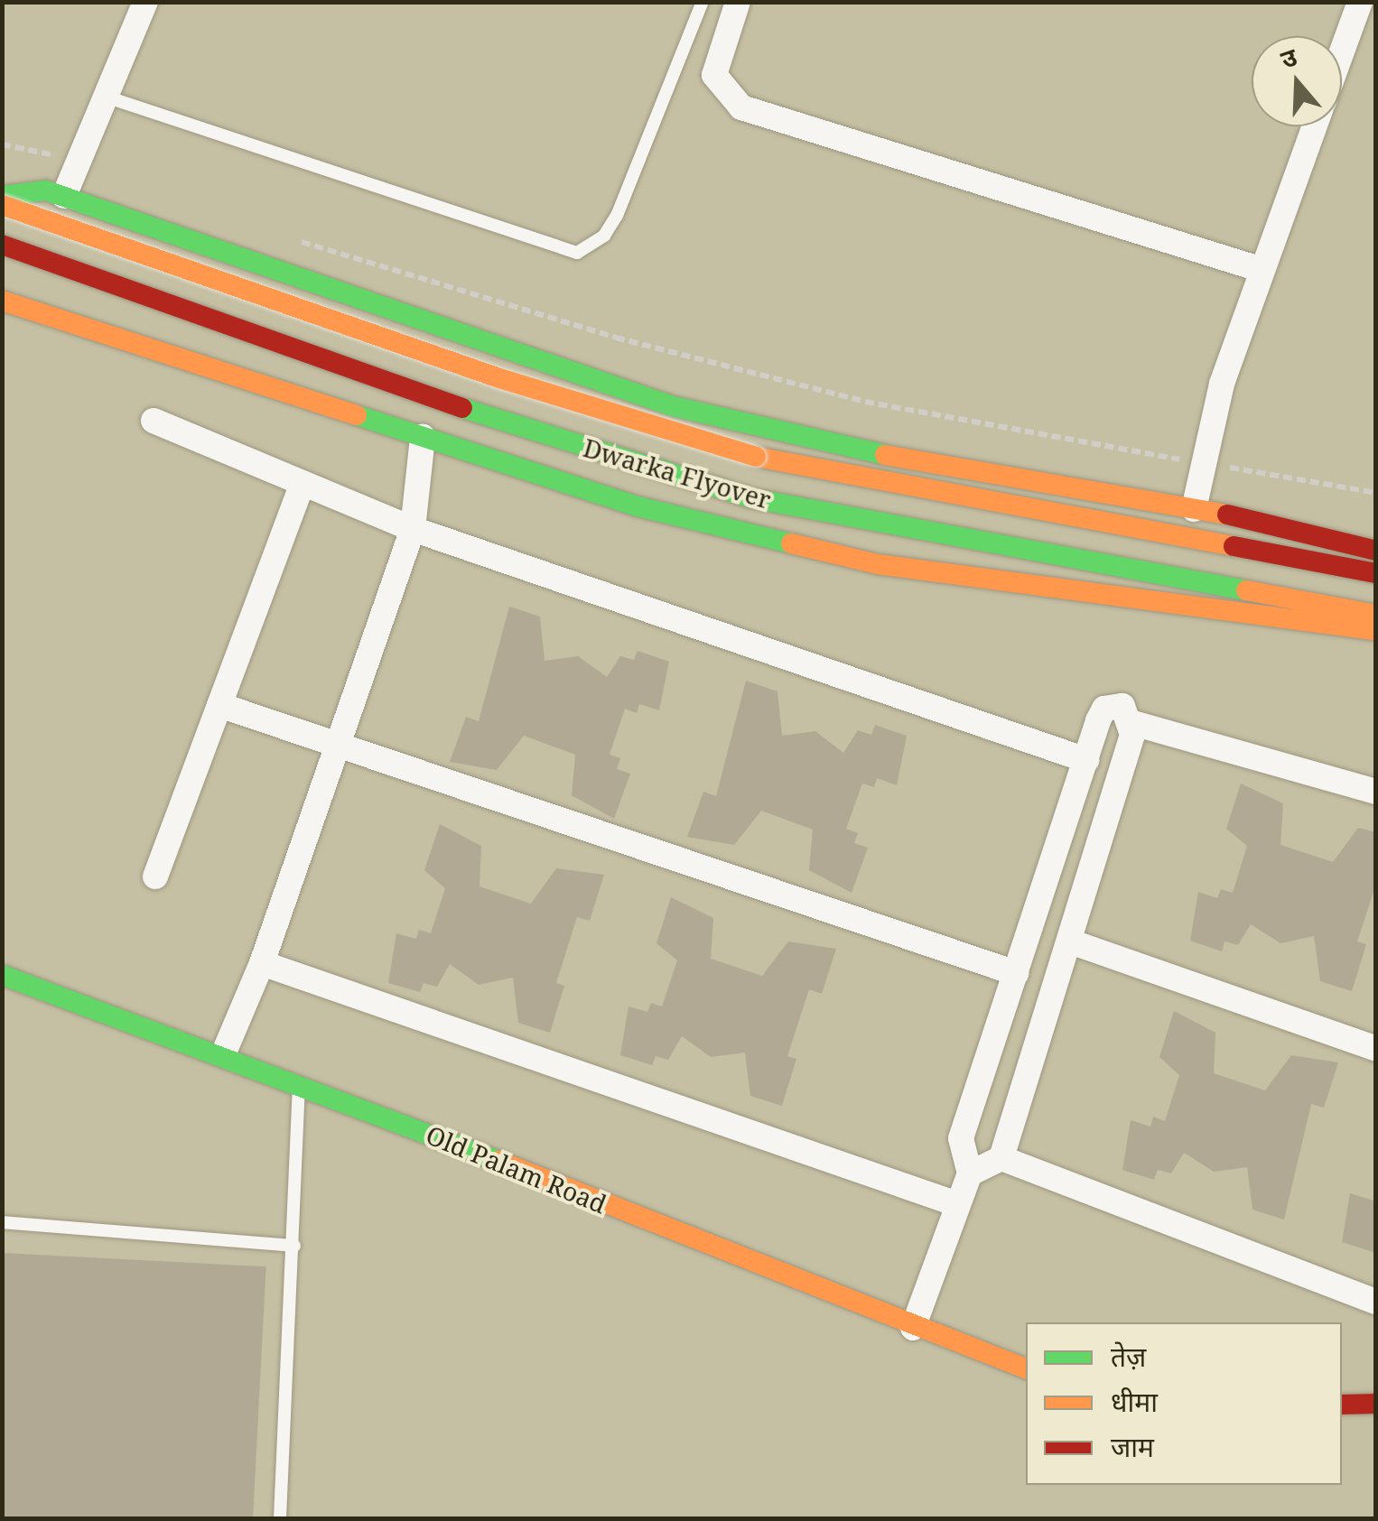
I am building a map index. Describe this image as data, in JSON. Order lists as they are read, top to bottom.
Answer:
{
  "streets": {
    "street": ["Dwarka Flyover", "Old Palam Road"]
  },
  "legend": ["तेज़", "धीमा", "जाम"],
  "north": "top"
}
